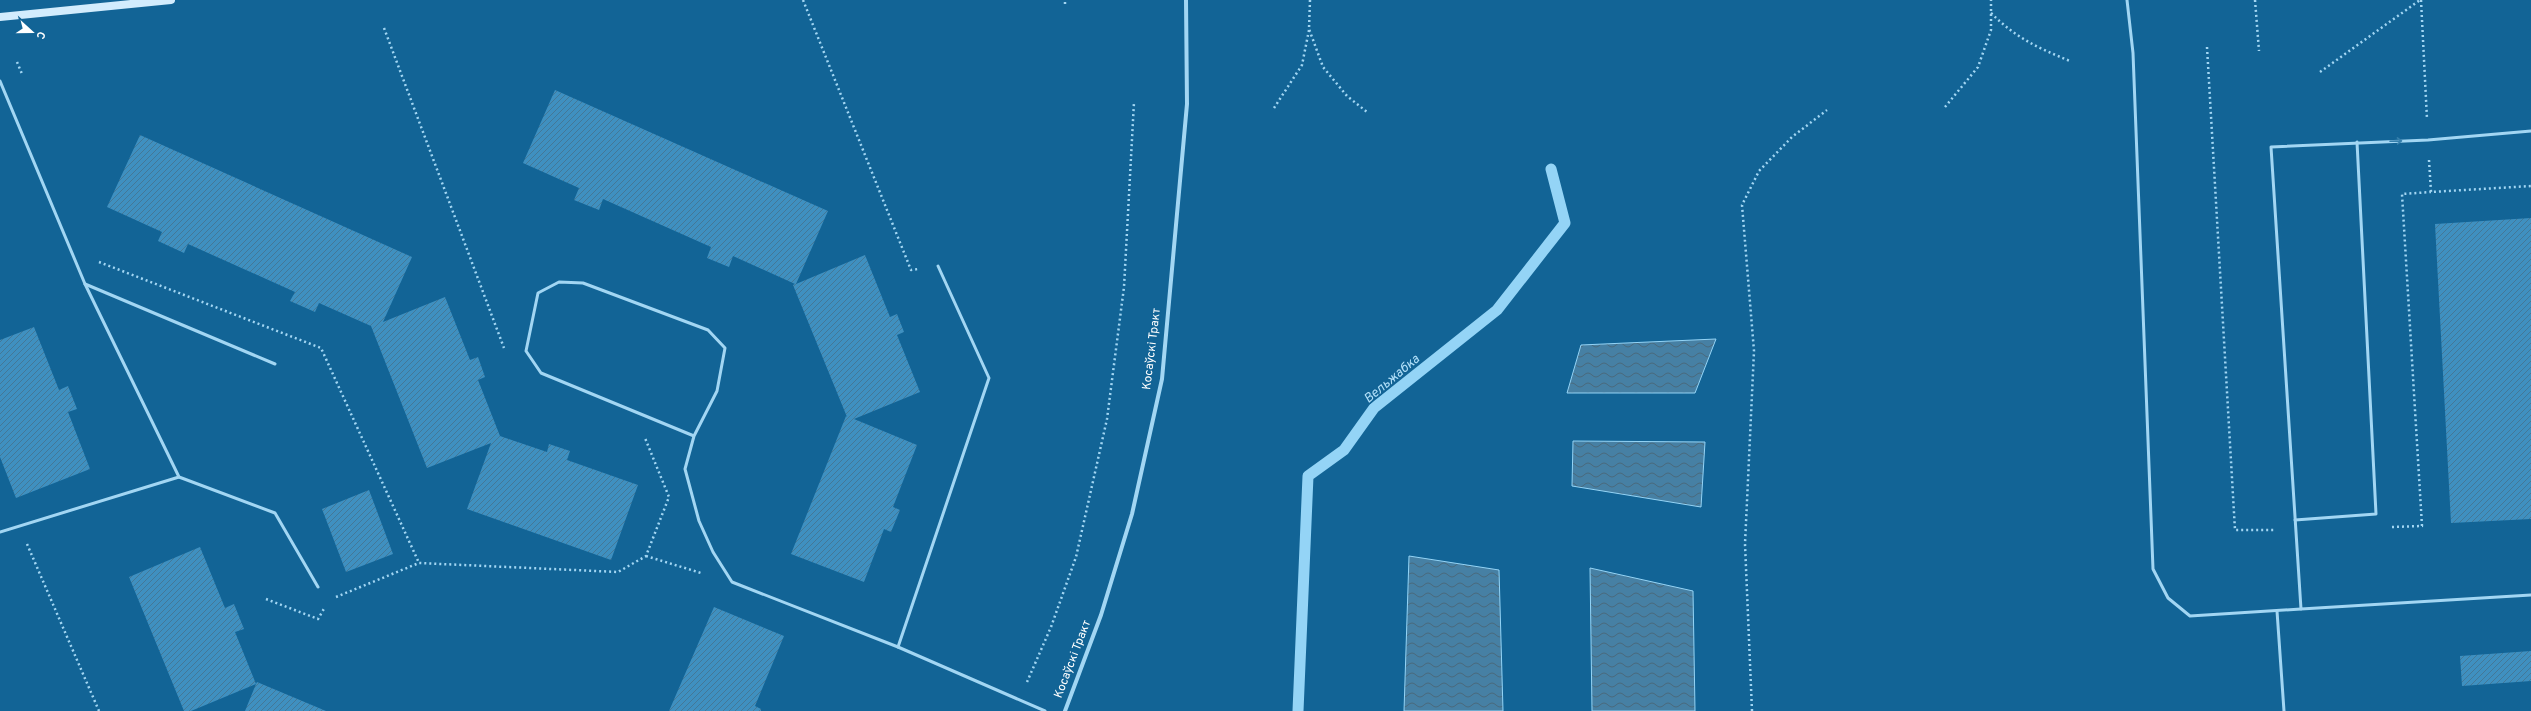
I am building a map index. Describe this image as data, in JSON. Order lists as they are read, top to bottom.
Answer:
{
  "streets": {
    "street": ["Косаўскі Тракт"]
  },
  "water": ["Вельжабка"],
  "north": "right"
}
